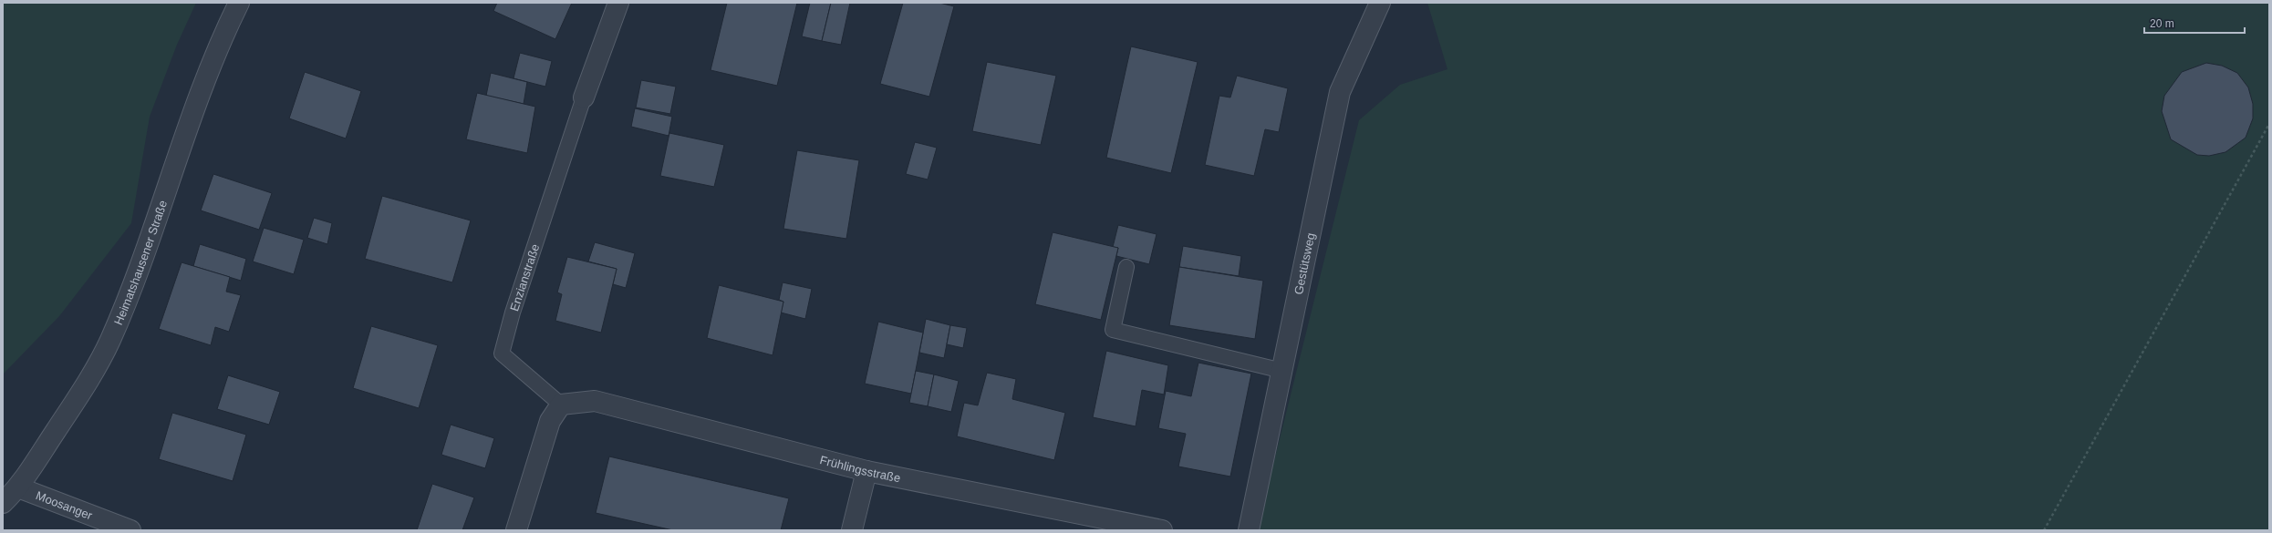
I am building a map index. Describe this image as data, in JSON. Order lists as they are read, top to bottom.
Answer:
{
  "streets": {
    "street": [
      "Heimatshausener Straße",
      "Gestütsweg",
      "Enzianstraße",
      "Frühlingsstraße",
      "Moosanger"
    ]
  },
  "crossings": [
    ["Heimatshausener Straße", "Moosanger"],
    ["Enzianstraße", "Frühlingsstraße"]
  ],
  "scale_bar": "20 m"
}
